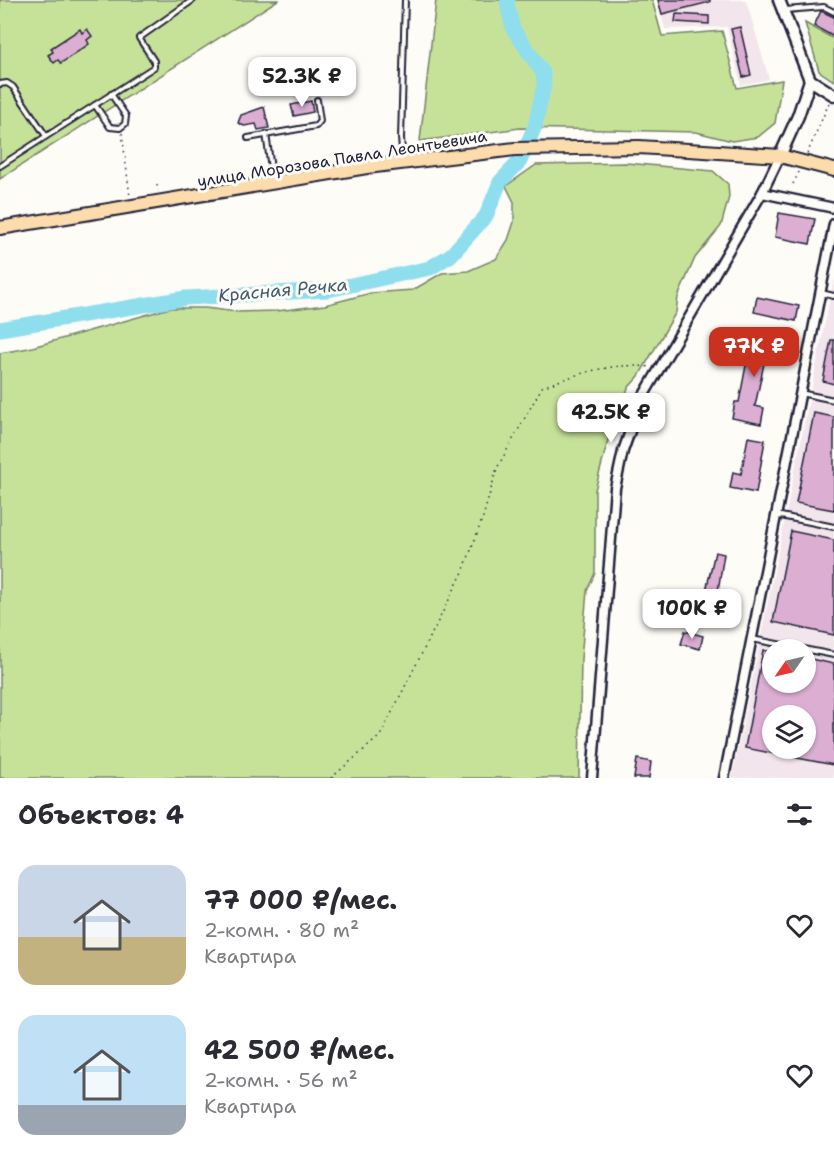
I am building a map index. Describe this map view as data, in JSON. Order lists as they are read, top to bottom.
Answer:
{
  "streets": {
    "main road": ["улица Морозова Павла Леонтьевича"]
  },
  "water": ["Красная Речка"],
  "north": "bottom left",
  "page": {
    "price": [
      "52.3K ₽",
      "77K ₽",
      "42.5K ₽",
      "100K ₽"
    ],
    "heading": "Объектов: 4",
    "list": [
      {
        "name": "77 000 ₽/мес.",
        "note": "2-комн. · 80 m² · Квартира"
      },
      {
        "name": "42 500 ₽/мес.",
        "note": "2-комн. · 56 m² · Квартира"
      }
    ]
  }
}
